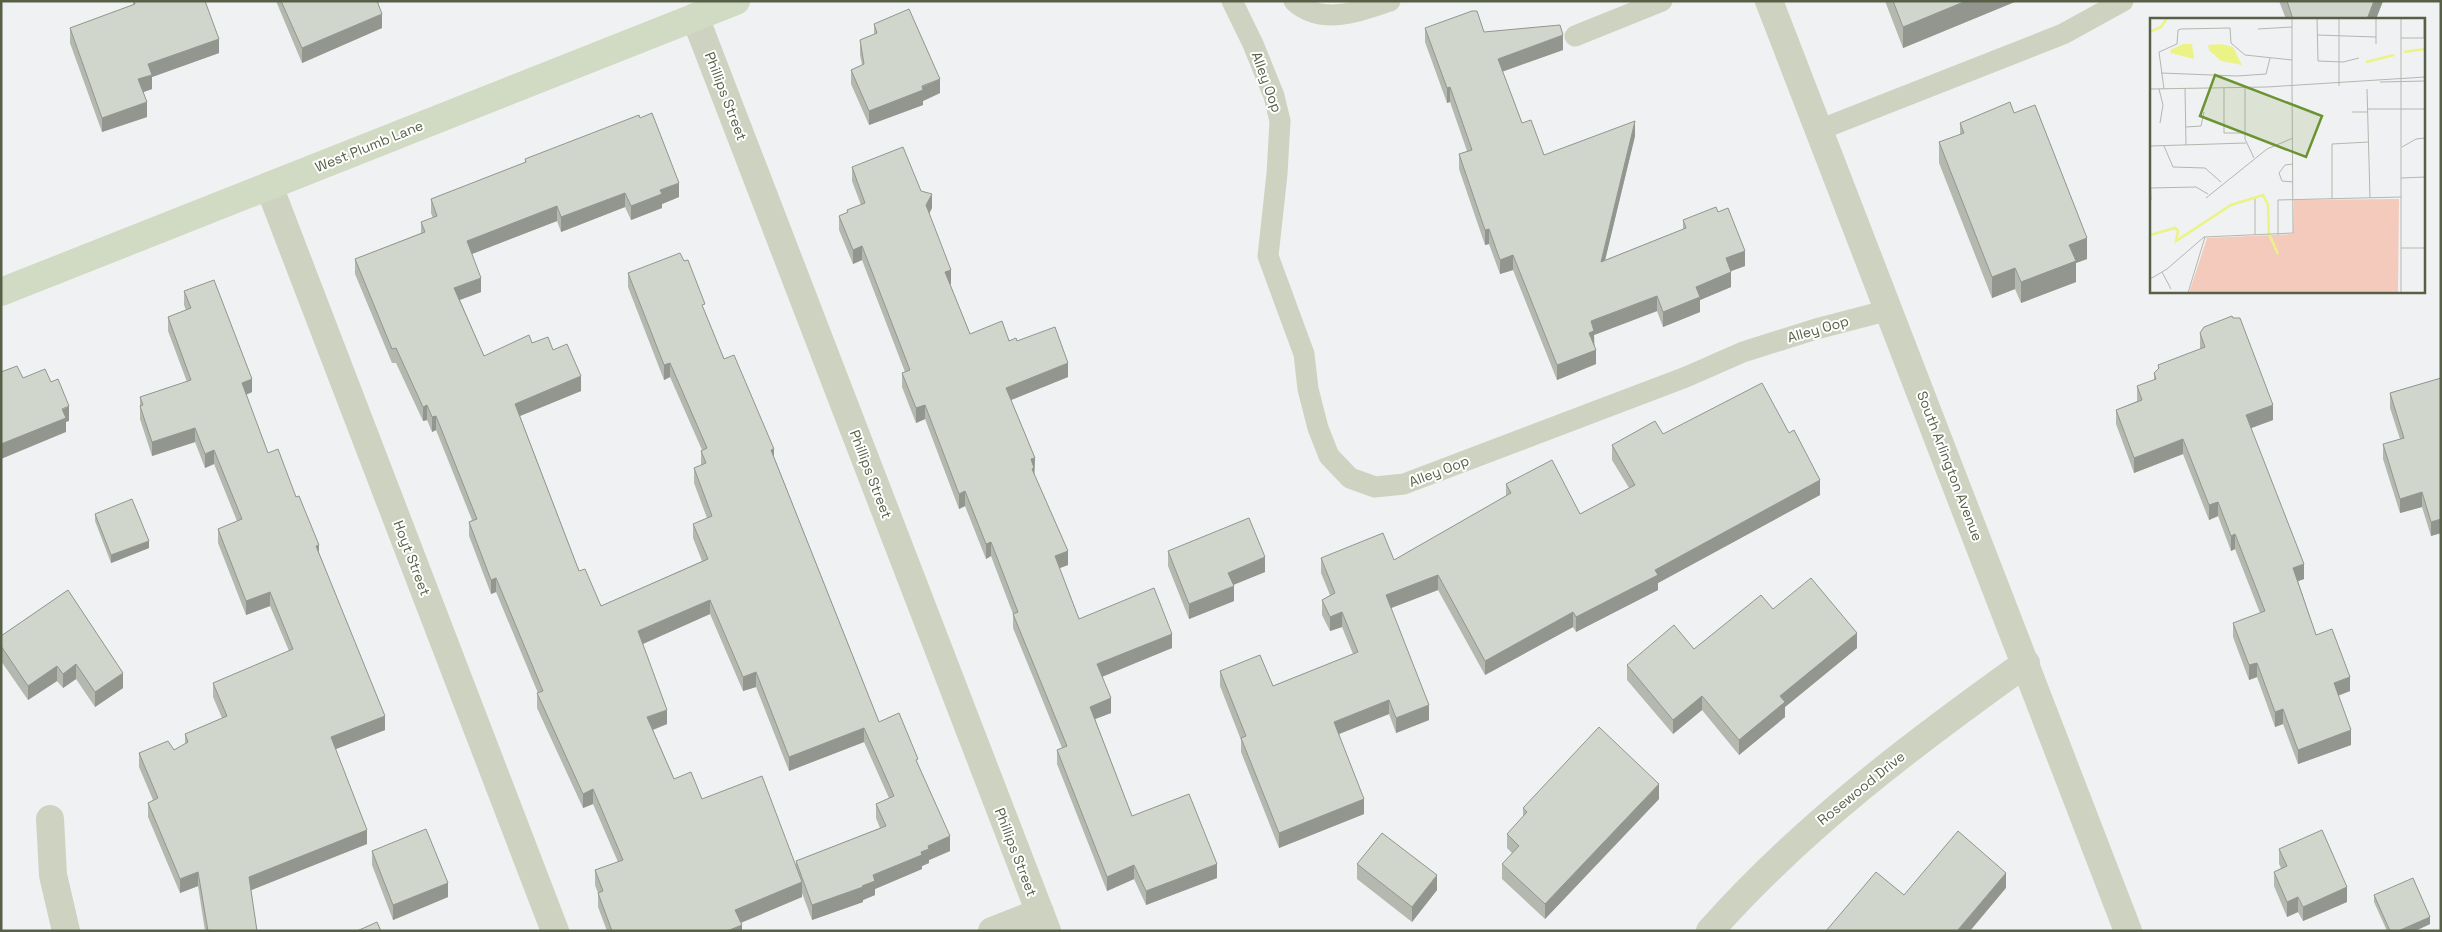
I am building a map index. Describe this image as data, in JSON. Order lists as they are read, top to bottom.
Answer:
{
  "streets": {
    "main road": ["West Plumb Lane"],
    "street": [
      "Phillips Street",
      "South Arlington Avenue",
      "Hoyt Street",
      "Rosewood Drive"
    ],
    "lane": ["Alley Oop"]
  },
  "crossings": [
    ["Alley Oop", "South Arlington Avenue"],
    ["Phillips Street", "West Plumb Lane"],
    ["West Plumb Lane", "Hoyt Street"],
    ["South Arlington Avenue", "Rosewood Drive"]
  ]
}
